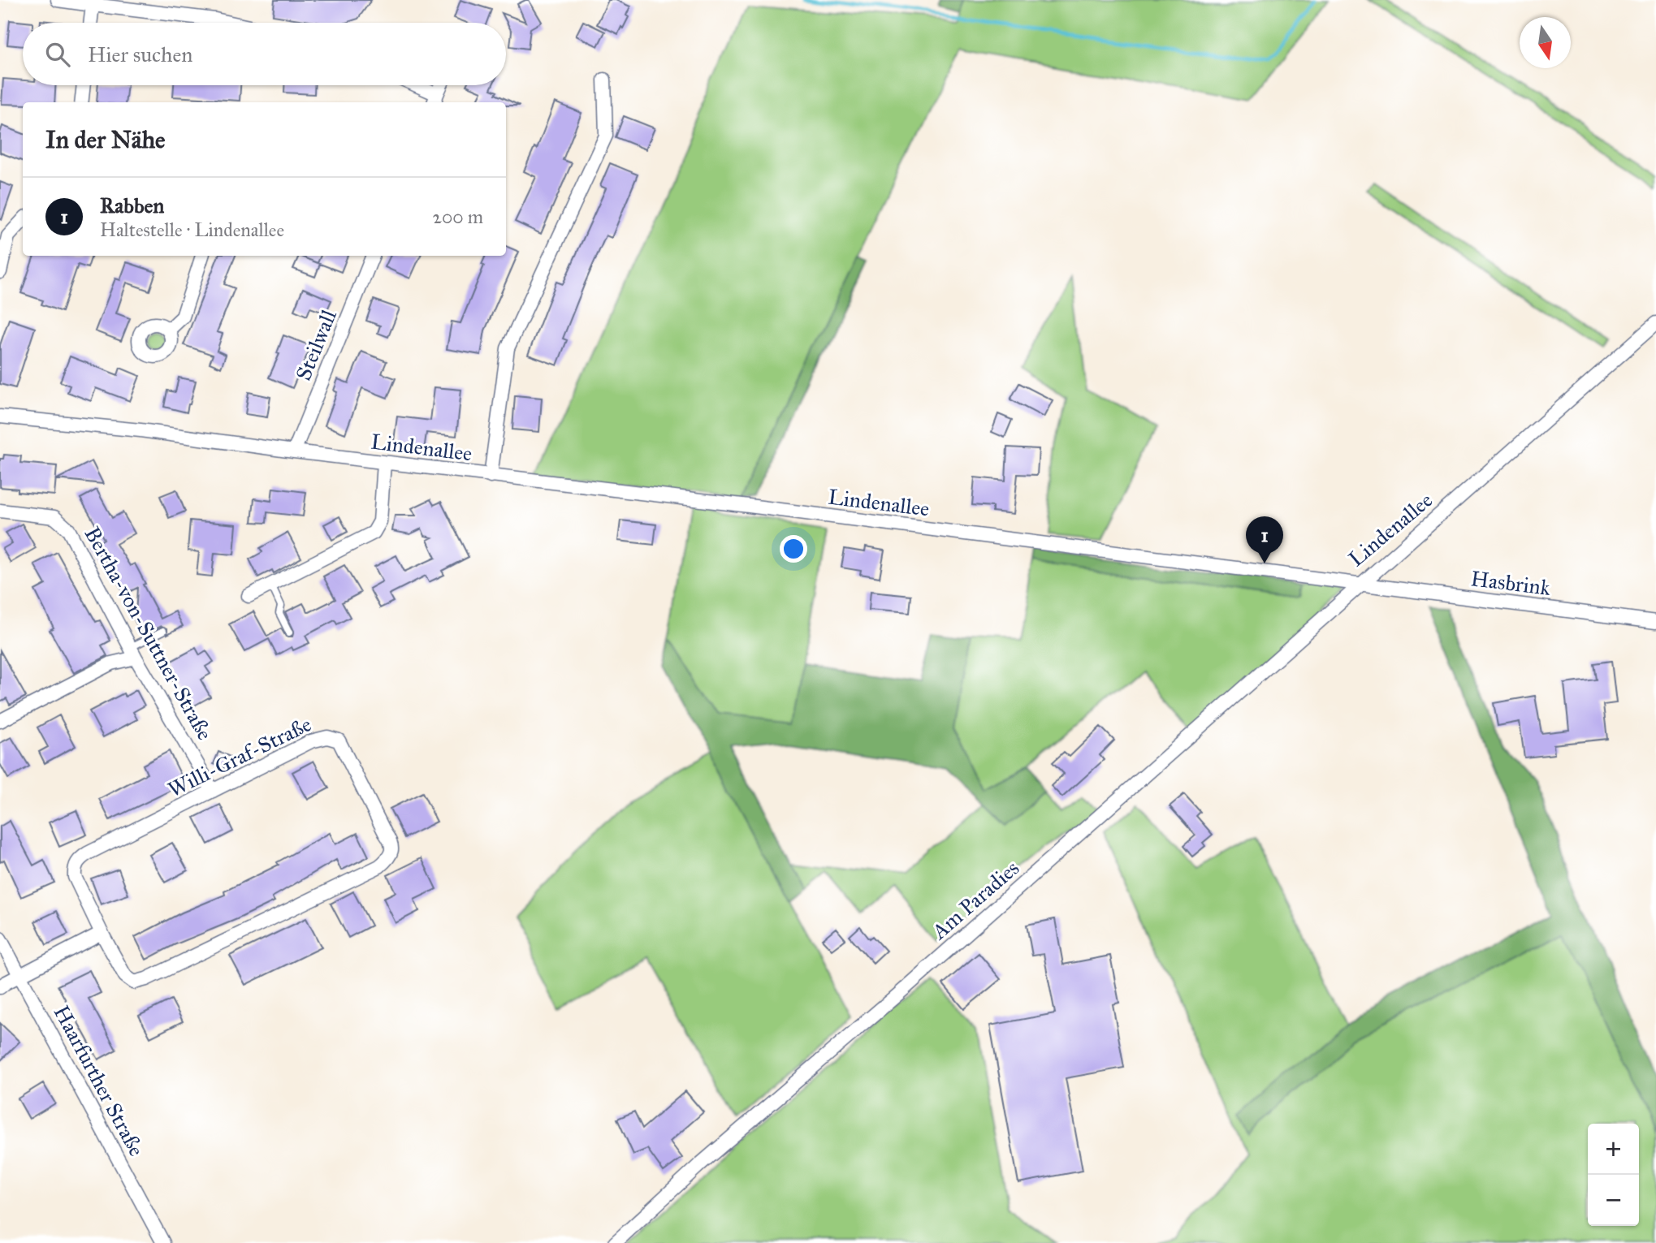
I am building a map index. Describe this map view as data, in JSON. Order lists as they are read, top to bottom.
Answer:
{
  "streets": {
    "street": [
      "Steilwall",
      "Lindenallee",
      "Hasbrink",
      "Bertha-von-Suttner-Straße",
      "Willi-Graf-Straße",
      "Am Paradies",
      "Haarfurther Straße"
    ]
  },
  "crossings": [
    ["Steilwall", "Lindenallee"],
    ["Lindenallee", "Hasbrink"],
    ["Lindenallee", "Am Paradies"],
    ["Hasbrink", "Am Paradies"],
    ["Bertha-von-Suttner-Straße", "Willi-Graf-Straße"]
  ],
  "north": "bottom",
  "page": {
    "search": "Hier suchen",
    "heading": "In der Nähe",
    "list": [
      {
        "mark": "1",
        "name": "Rabben",
        "note": "Haltestelle · Lindenallee",
        "value": "200 m"
      }
    ],
    "pins": "1",
    "map_buttons": ["+", "−"]
  }
}
